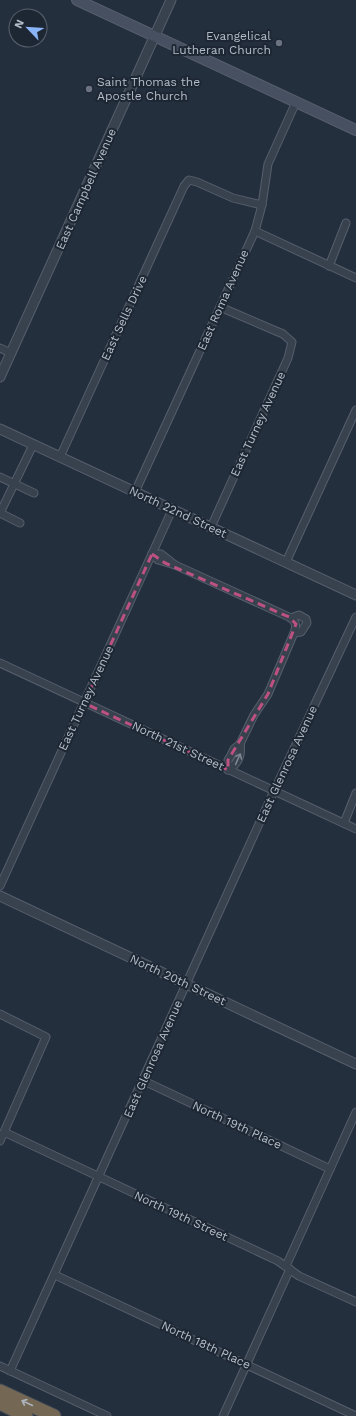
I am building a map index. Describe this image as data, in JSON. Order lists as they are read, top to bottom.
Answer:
{
  "streets": {
    "street": [
      "East Campbell Avenue",
      "East Roma Avenue",
      "East Sells Drive",
      "East Turney Avenue",
      "North 22nd Street",
      "North 21st Street",
      "East Glenrosa Avenue",
      "North 20th Street",
      "North 19th Place",
      "North 19th Street",
      "North 18th Place"
    ]
  },
  "crossings": [
    ["East Roma Avenue", "East Sells Drive"],
    ["East Roma Avenue", "East Turney Avenue"],
    ["East Roma Avenue", "North 22nd Street"],
    ["East Sells Drive", "North 22nd Street"],
    ["East Turney Avenue", "North 22nd Street"],
    ["East Turney Avenue", "North 21st Street"],
    ["North 21st Street", "East Glenrosa Avenue"],
    ["East Glenrosa Avenue", "North 20th Street"],
    ["East Glenrosa Avenue", "North 19th Place"],
    ["East Glenrosa Avenue", "North 19th Street"],
    ["East Glenrosa Avenue", "North 18th Place"]
  ],
  "places": ["Evangelical Lutheran Church", "Saint Thomas the Apostle Church"],
  "north": "top left"
}
